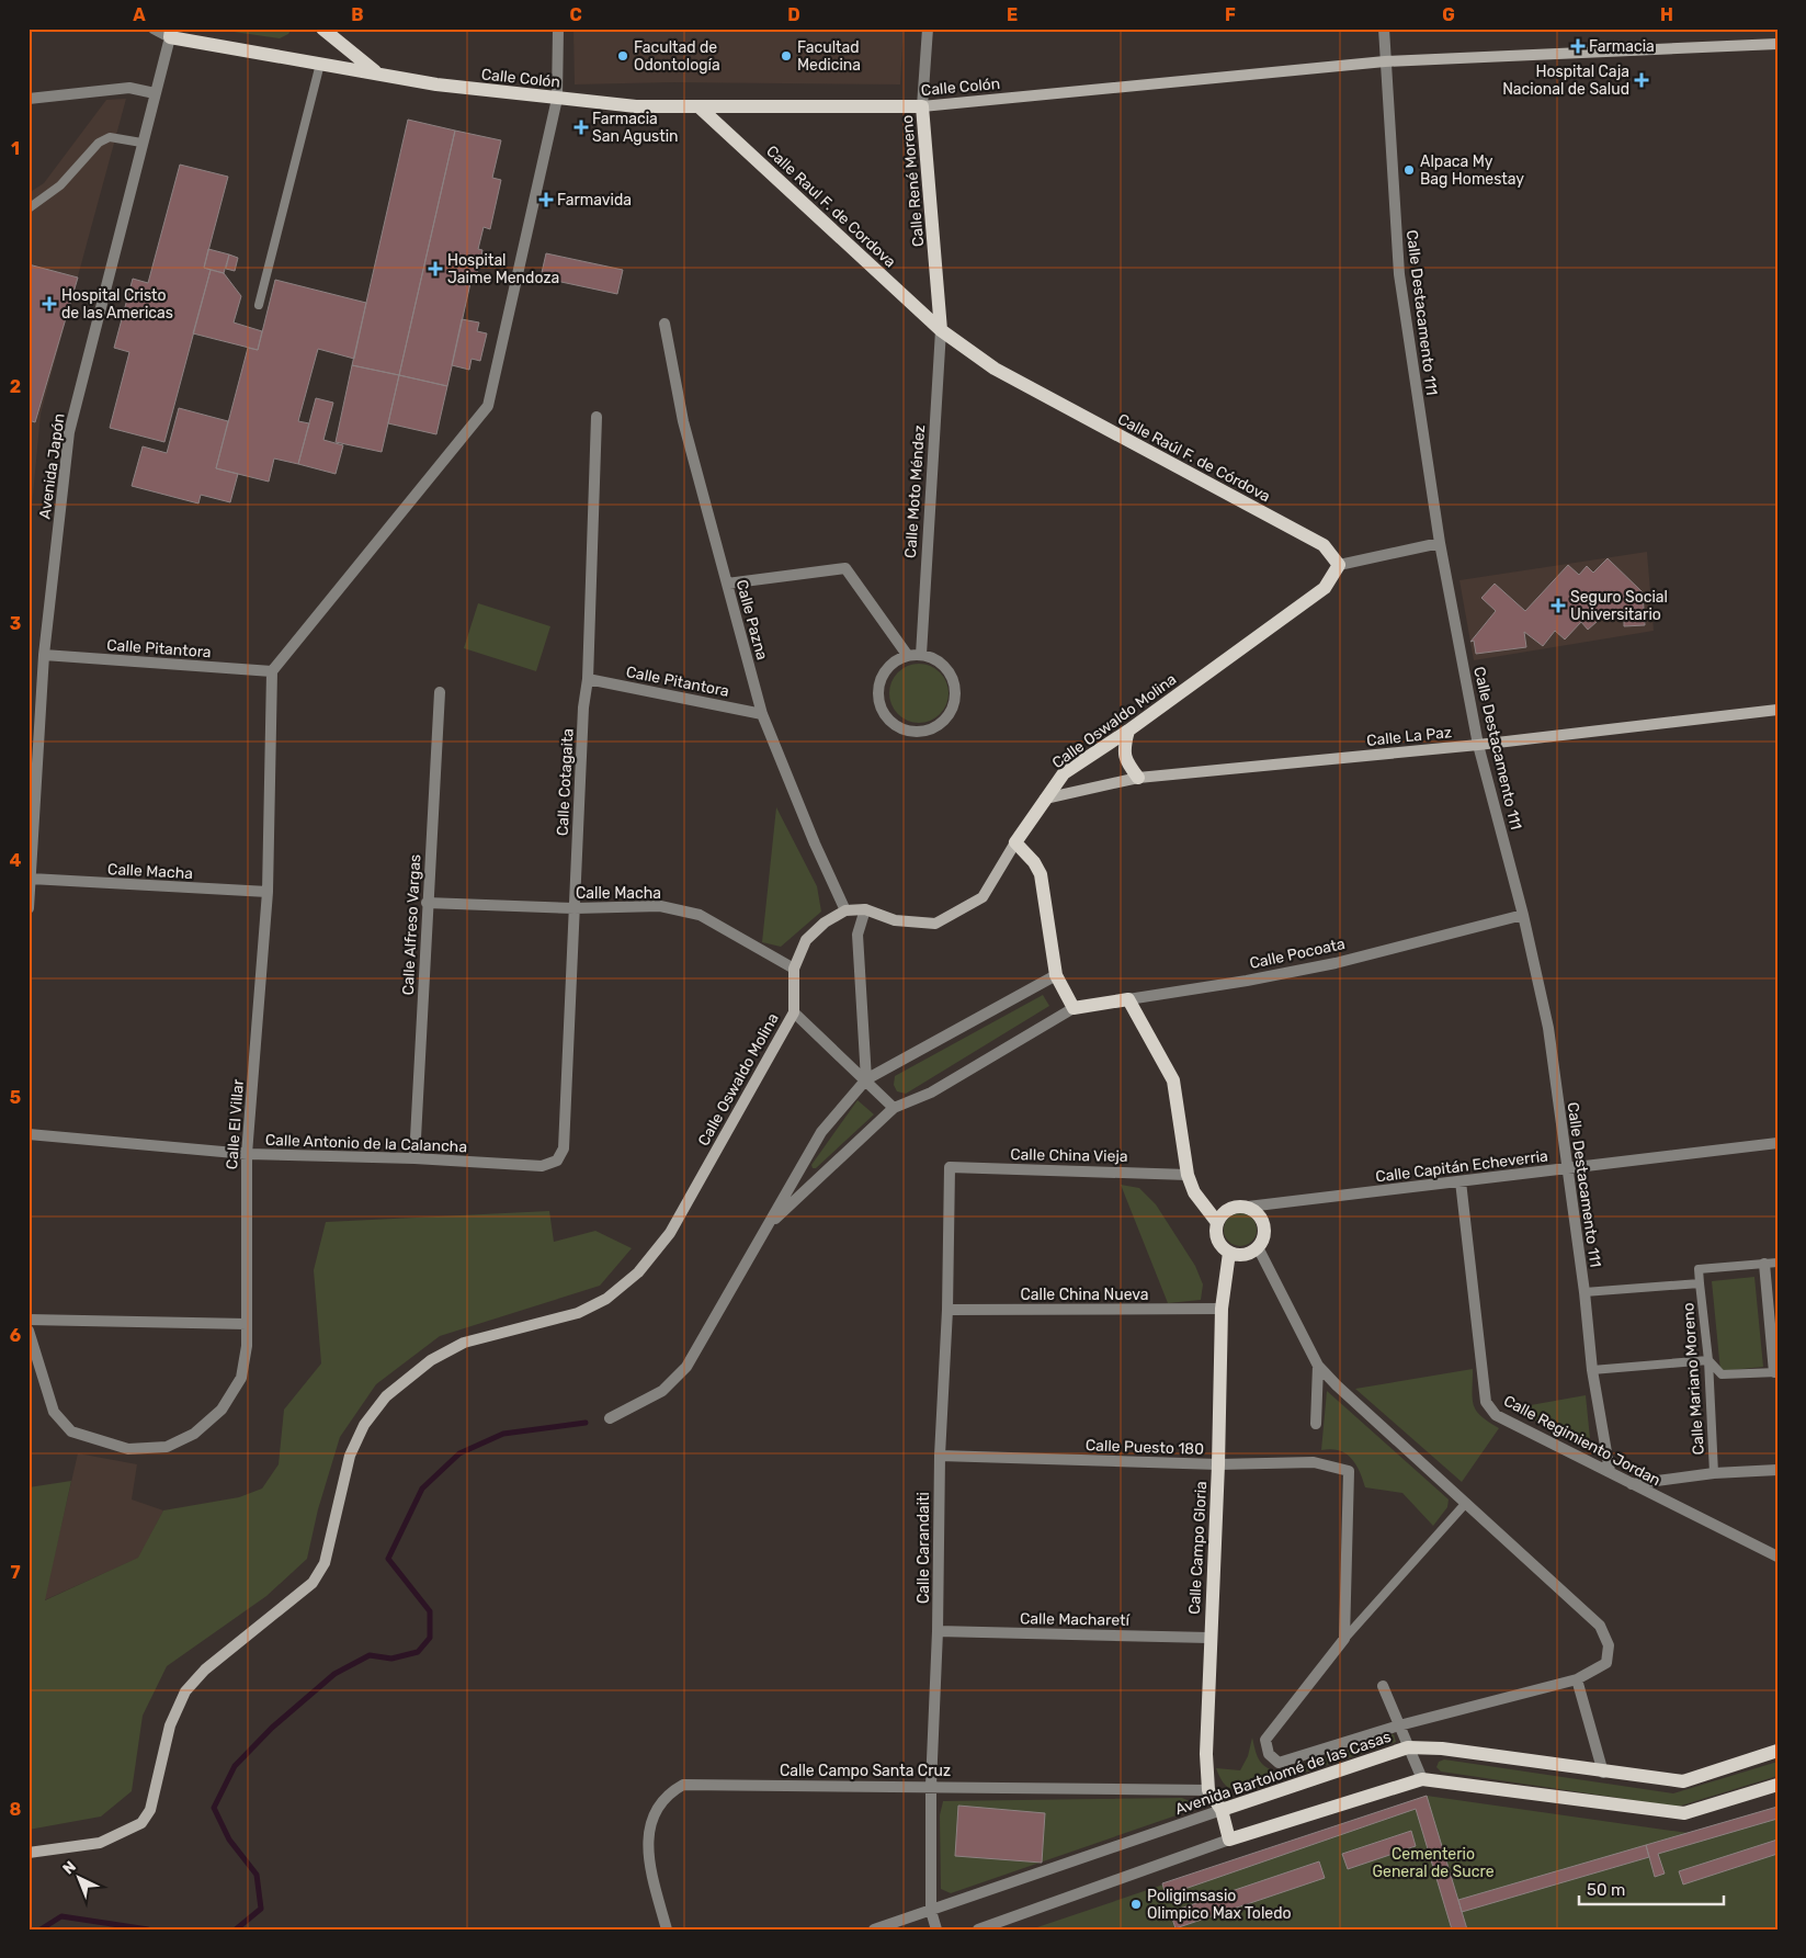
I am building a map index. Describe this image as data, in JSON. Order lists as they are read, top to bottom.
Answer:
{
  "streets": {
    "main road": [
      "Calle Colón",
      "Calle René Moreno",
      "Calle Raul F. de Cordova",
      "Calle Raúl F. de Córdova",
      "Calle Oswaldo Molina",
      "Calle La Paz",
      "Calle Pocoata",
      "Calle Campo Gloria",
      "Avenida Bartolomé de las Casas"
    ],
    "street": [
      "Calle Destacamento 111",
      "Avenida Japón",
      "Calle Moto Méndez",
      "Calle Pazna",
      "Calle Pitantora",
      "Calle Cotagaita",
      "Calle Macha",
      "Calle Alfreso Vargas",
      "Calle El Villar",
      "Calle Antonio de la Calancha",
      "Calle China Vieja",
      "Calle Capitán Echeverria",
      "Calle China Nueva",
      "Calle Regimiento Jordan",
      "Calle Puesto 180",
      "Calle Carandaiti",
      "Calle Macharetí",
      "Calle Campo Santa Cruz"
    ],
    "lane": ["Calle Mariano Moreno"]
  },
  "crossings": [
    ["Calle Colón", "Calle René Moreno"],
    ["Calle Colón", "Calle Raul F. de Cordova"],
    ["Calle Colón", "Calle Destacamento 111"],
    ["Calle Colón", "Avenida Japón"],
    ["Calle René Moreno", "Calle Raul F. de Cordova"],
    ["Calle René Moreno", "Calle Raúl F. de Córdova"],
    ["Calle René Moreno", "Calle Moto Méndez"],
    ["Calle Raul F. de Cordova", "Calle Raúl F. de Córdova"],
    ["Calle Raul F. de Cordova", "Calle Moto Méndez"],
    ["Calle Destacamento 111", "Calle La Paz"],
    ["Calle Destacamento 111", "Calle Pocoata"],
    ["Calle Destacamento 111", "Calle Capitán Echeverria"],
    ["Calle Destacamento 111", "Calle Regimiento Jordan"],
    ["Calle Raúl F. de Córdova", "Calle Moto Méndez"],
    ["Calle Raúl F. de Córdova", "Calle Oswaldo Molina"],
    ["Avenida Japón", "Calle Pitantora"],
    ["Avenida Japón", "Calle Macha"],
    ["Calle Pazna", "Calle Pitantora"],
    ["Calle Pazna", "Calle Oswaldo Molina"],
    ["Calle Pitantora", "Calle Cotagaita"],
    ["Calle Pitantora", "Calle El Villar"],
    ["Calle Oswaldo Molina", "Calle La Paz"],
    ["Calle Oswaldo Molina", "Calle Macha"],
    ["Calle Cotagaita", "Calle Macha"],
    ["Calle Cotagaita", "Calle Antonio de la Calancha"],
    ["Calle Macha", "Calle Alfreso Vargas"],
    ["Calle Macha", "Calle El Villar"],
    ["Calle Alfreso Vargas", "Calle Antonio de la Calancha"],
    ["Calle El Villar", "Calle Antonio de la Calancha"],
    ["Calle China Vieja", "Calle Carandaiti"],
    ["Calle Capitán Echeverria", "Calle Regimiento Jordan"],
    ["Calle Capitán Echeverria", "Calle Campo Gloria"],
    ["Calle China Nueva", "Calle Carandaiti"],
    ["Calle China Nueva", "Calle Campo Gloria"],
    ["Calle Puesto 180", "Calle Carandaiti"],
    ["Calle Puesto 180", "Calle Campo Gloria"],
    ["Calle Carandaiti", "Calle Macharetí"],
    ["Calle Carandaiti", "Calle Campo Santa Cruz"],
    ["Calle Carandaiti", "Avenida Bartolomé de las Casas"],
    ["Calle Campo Gloria", "Calle Macharetí"],
    ["Calle Campo Gloria", "Calle Campo Santa Cruz"]
  ],
  "parks": ["Cementerio General de Sucre"],
  "places": {
    "health": [
      "Farmacia",
      "Hospital Caja Nacional de Salud",
      "Farmacia San Agustin",
      "Farmavida",
      "Hospital Jaime Mendoza",
      "Hospital Cristo de las Americas",
      "Seguro Social Universitario"
    ],
    "other": [
      "Facultad de Odontología",
      "Facultad Medicina",
      "Alpaca My Bag Homestay",
      "Poligimsasio Olimpico Max Toledo"
    ]
  },
  "scale_bar": "50 m",
  "north": "top left",
  "grid": {
    "columns": [
      "A",
      "B",
      "C",
      "D",
      "E",
      "F",
      "G",
      "H"
    ],
    "rows": [
      "1",
      "2",
      "3",
      "4",
      "5",
      "6",
      "7",
      "8"
    ]
  }
}
